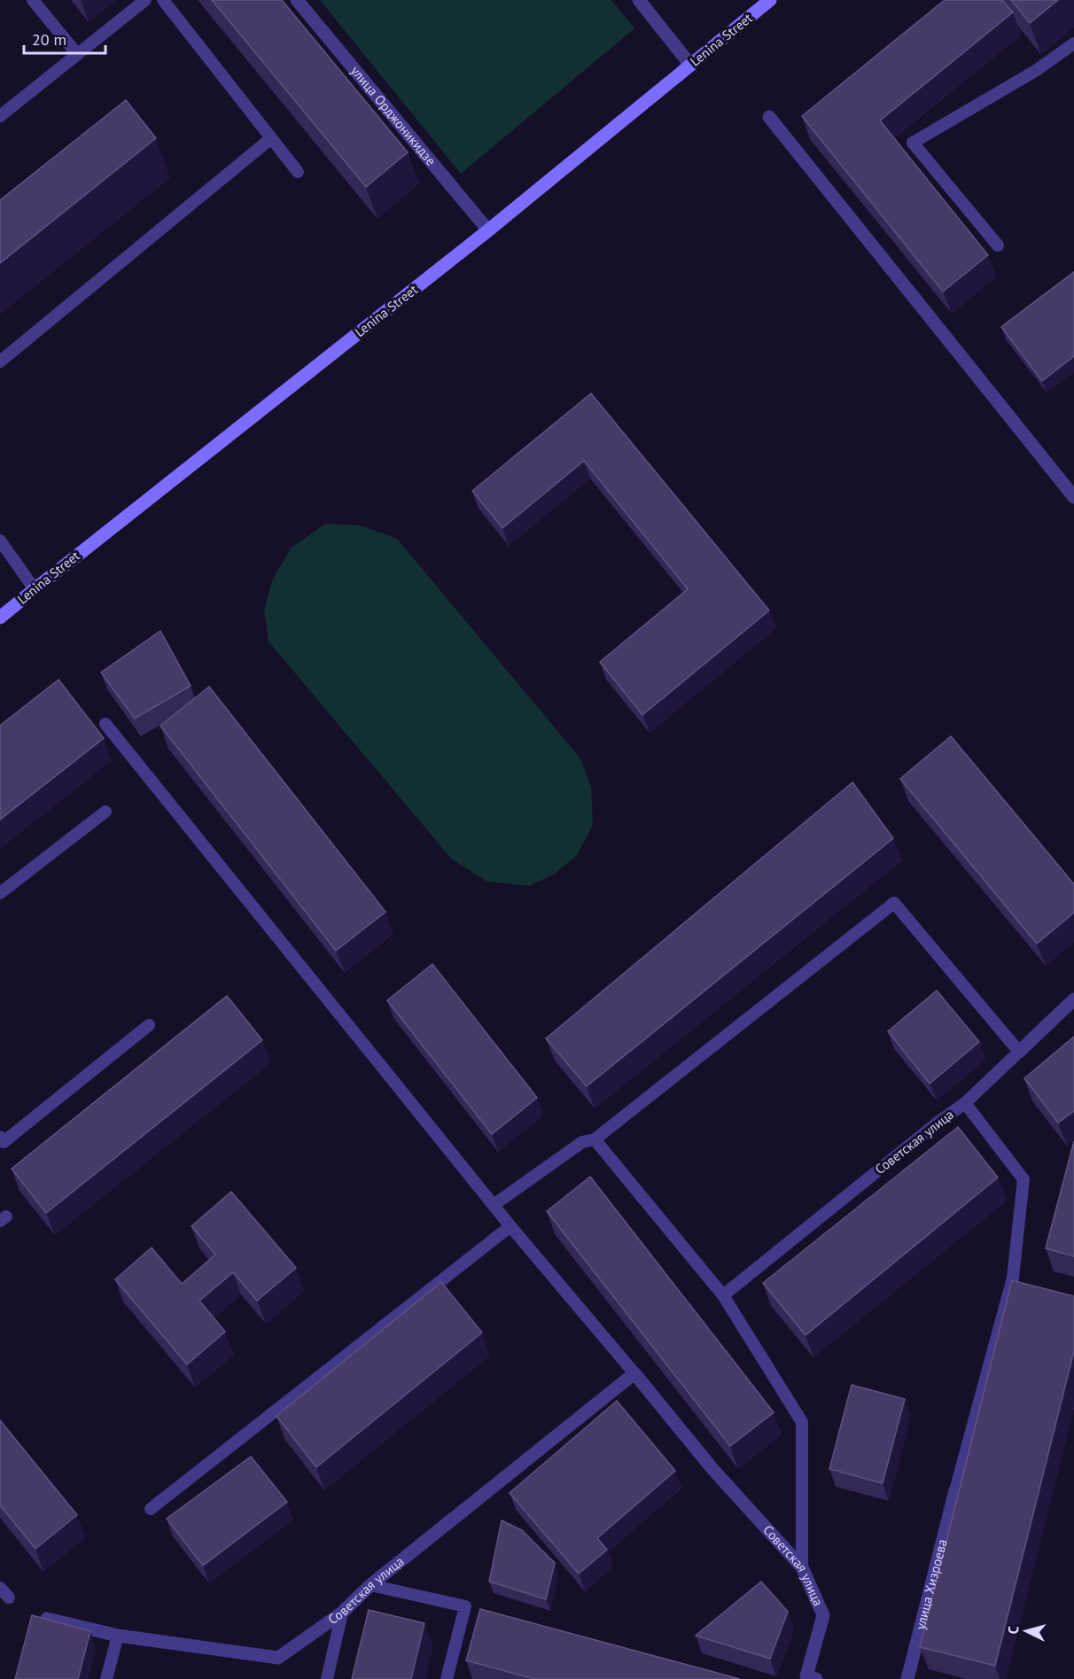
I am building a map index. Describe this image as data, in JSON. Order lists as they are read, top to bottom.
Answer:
{
  "streets": {
    "street": [
      "Lenina Street",
      "улица Орджоникидзе",
      "Советская улица",
      "улица Хизроева"
    ]
  },
  "crossings": [
    ["Lenina Street", "улица Орджоникидзе"],
    ["Советская улица", "улица Хизроева"]
  ],
  "scale_bar": "20 m",
  "north": "left"
}
